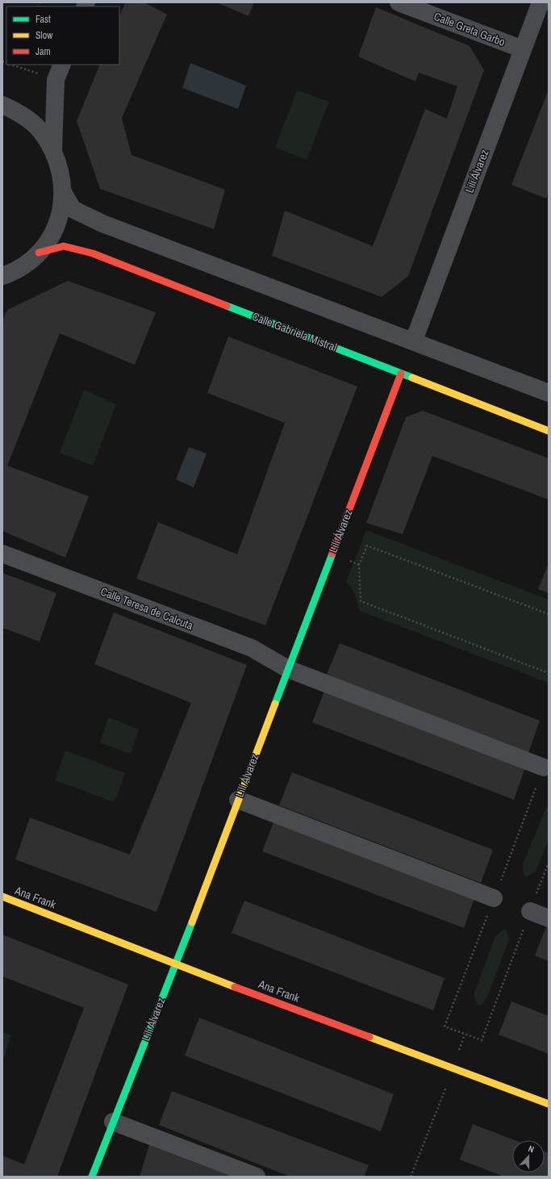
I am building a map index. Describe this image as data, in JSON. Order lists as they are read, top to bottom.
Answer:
{
  "streets": {
    "street": [
      "Calle Greta Garbo",
      "Lilí Álvarez",
      "Calle Gabriela Mistral",
      "Calle Teresa de Calcuta",
      "Ana Frank"
    ]
  },
  "crossings": [
    ["Calle Greta Garbo", "Lilí Álvarez"],
    ["Lilí Álvarez", "Calle Gabriela Mistral"],
    ["Lilí Álvarez", "Calle Teresa de Calcuta"],
    ["Lilí Álvarez", "Ana Frank"]
  ],
  "legend": ["Fast", "Slow", "Jam"],
  "north": "top"
}
